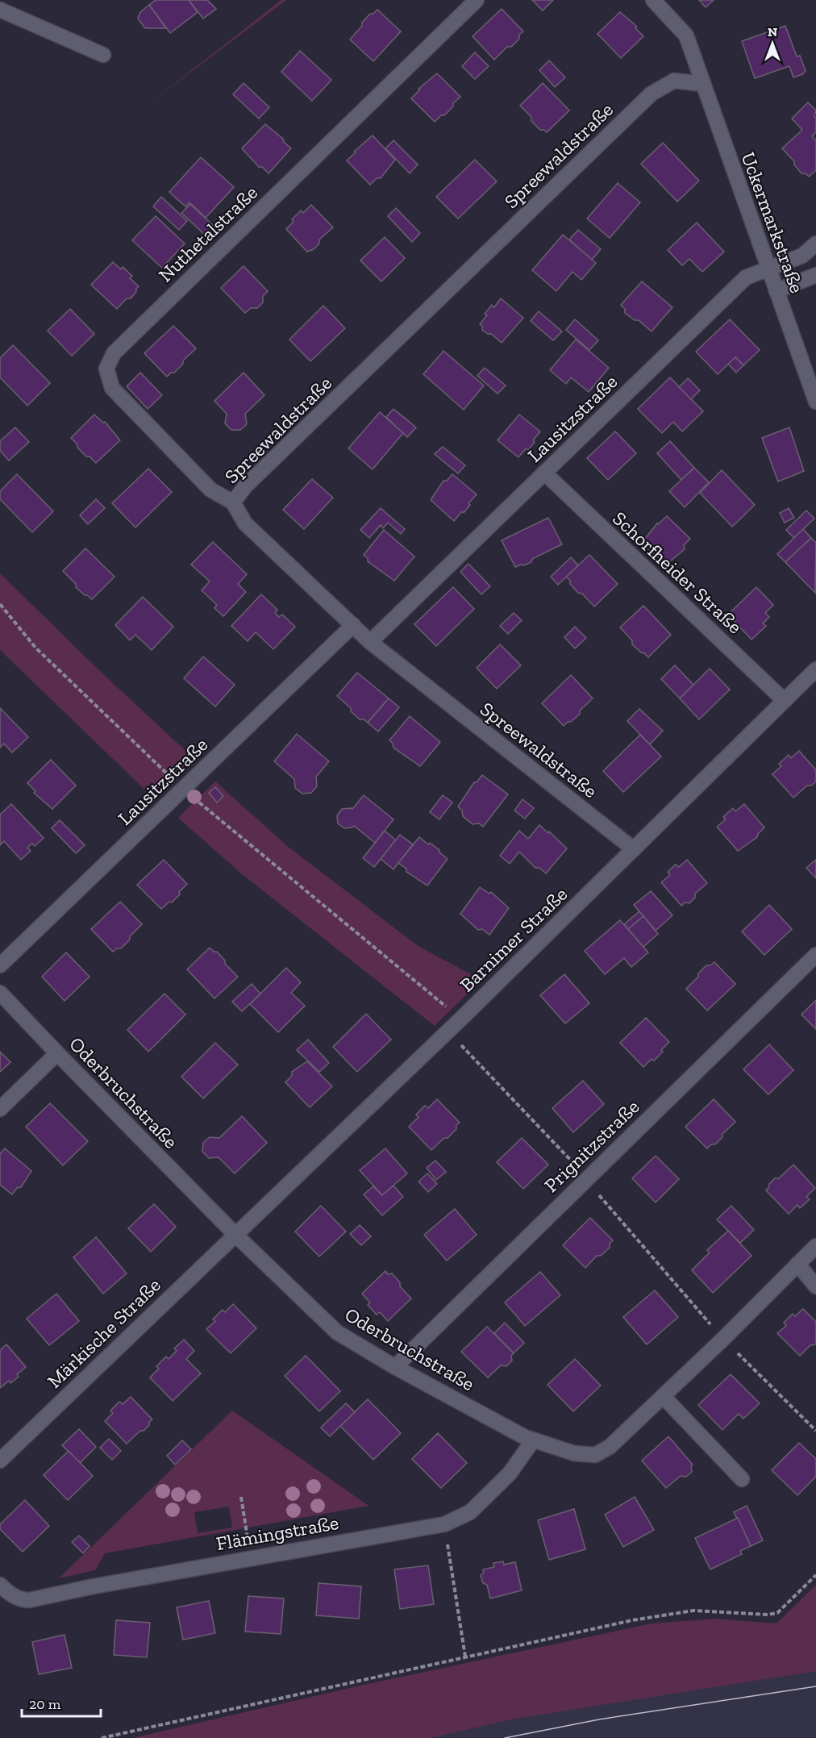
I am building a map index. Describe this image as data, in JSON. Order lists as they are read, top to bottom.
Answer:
{
  "streets": {
    "street": [
      "Spreewaldstraße",
      "Uckermarkstraße",
      "Nuthetalstraße",
      "Lausitzstraße",
      "Schorfheider Straße",
      "Barnimer Straße",
      "Oderbruchstraße",
      "Prignitzstraße",
      "Märkische Straße",
      "Flämingstraße"
    ]
  },
  "crossings": [
    ["Spreewaldstraße", "Uckermarkstraße"],
    ["Spreewaldstraße", "Nuthetalstraße"],
    ["Spreewaldstraße", "Lausitzstraße"],
    ["Spreewaldstraße", "Barnimer Straße"],
    ["Uckermarkstraße", "Lausitzstraße"],
    ["Lausitzstraße", "Schorfheider Straße"],
    ["Schorfheider Straße", "Barnimer Straße"],
    ["Barnimer Straße", "Oderbruchstraße"],
    ["Barnimer Straße", "Märkische Straße"],
    ["Oderbruchstraße", "Prignitzstraße"],
    ["Oderbruchstraße", "Märkische Straße"],
    ["Oderbruchstraße", "Flämingstraße"]
  ],
  "scale_bar": "20 m",
  "north": "top"
}
